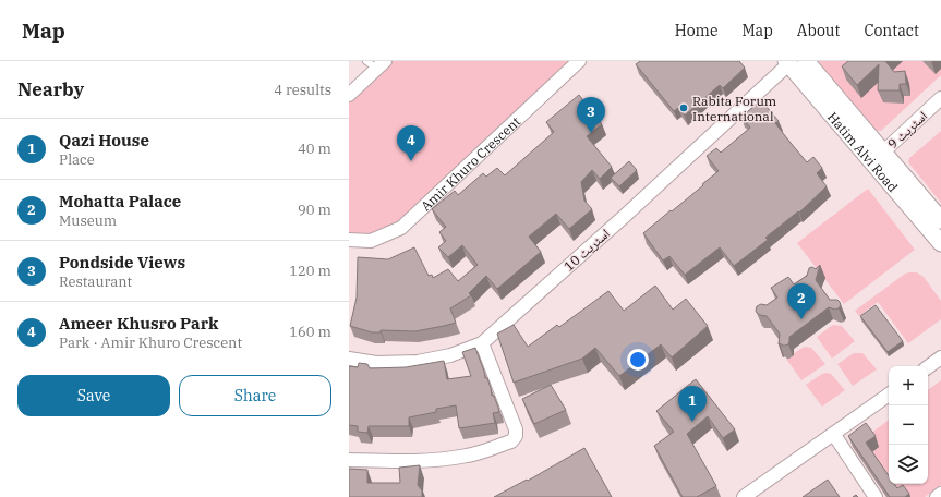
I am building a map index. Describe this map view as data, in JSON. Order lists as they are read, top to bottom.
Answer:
{
  "streets": {
    "street": [
      "اسٹریٹ 9",
      "Hatim Alvi Road",
      "Amir Khuro Crescent",
      "اسٹریٹ 10"
    ]
  },
  "crossings": [
    ["اسٹریٹ 9", "Hatim Alvi Road"],
    ["Hatim Alvi Road", "اسٹریٹ 10"]
  ],
  "places": ["Rabita Forum International"],
  "page": {
    "header": "Map",
    "nav": [
      "Home",
      "Map",
      "About",
      "Contact"
    ],
    "heading": ["Nearby", "4 results"],
    "pins": [
      "3",
      "4",
      "2",
      "1"
    ],
    "list": [
      {
        "mark": "1",
        "name": "Qazi House",
        "note": "Place",
        "value": "40 m"
      },
      {
        "mark": "2",
        "name": "Mohatta Palace",
        "note": "Museum",
        "value": "90 m"
      },
      {
        "mark": "3",
        "name": "Pondside Views",
        "note": "Restaurant",
        "value": "120 m"
      },
      {
        "mark": "4",
        "name": "Ameer Khusro Park",
        "note": "Park · Amir Khuro Crescent",
        "value": "160 m"
      }
    ],
    "buttons": ["Save", "Share"],
    "map_buttons": ["+", "−"]
  }
}
